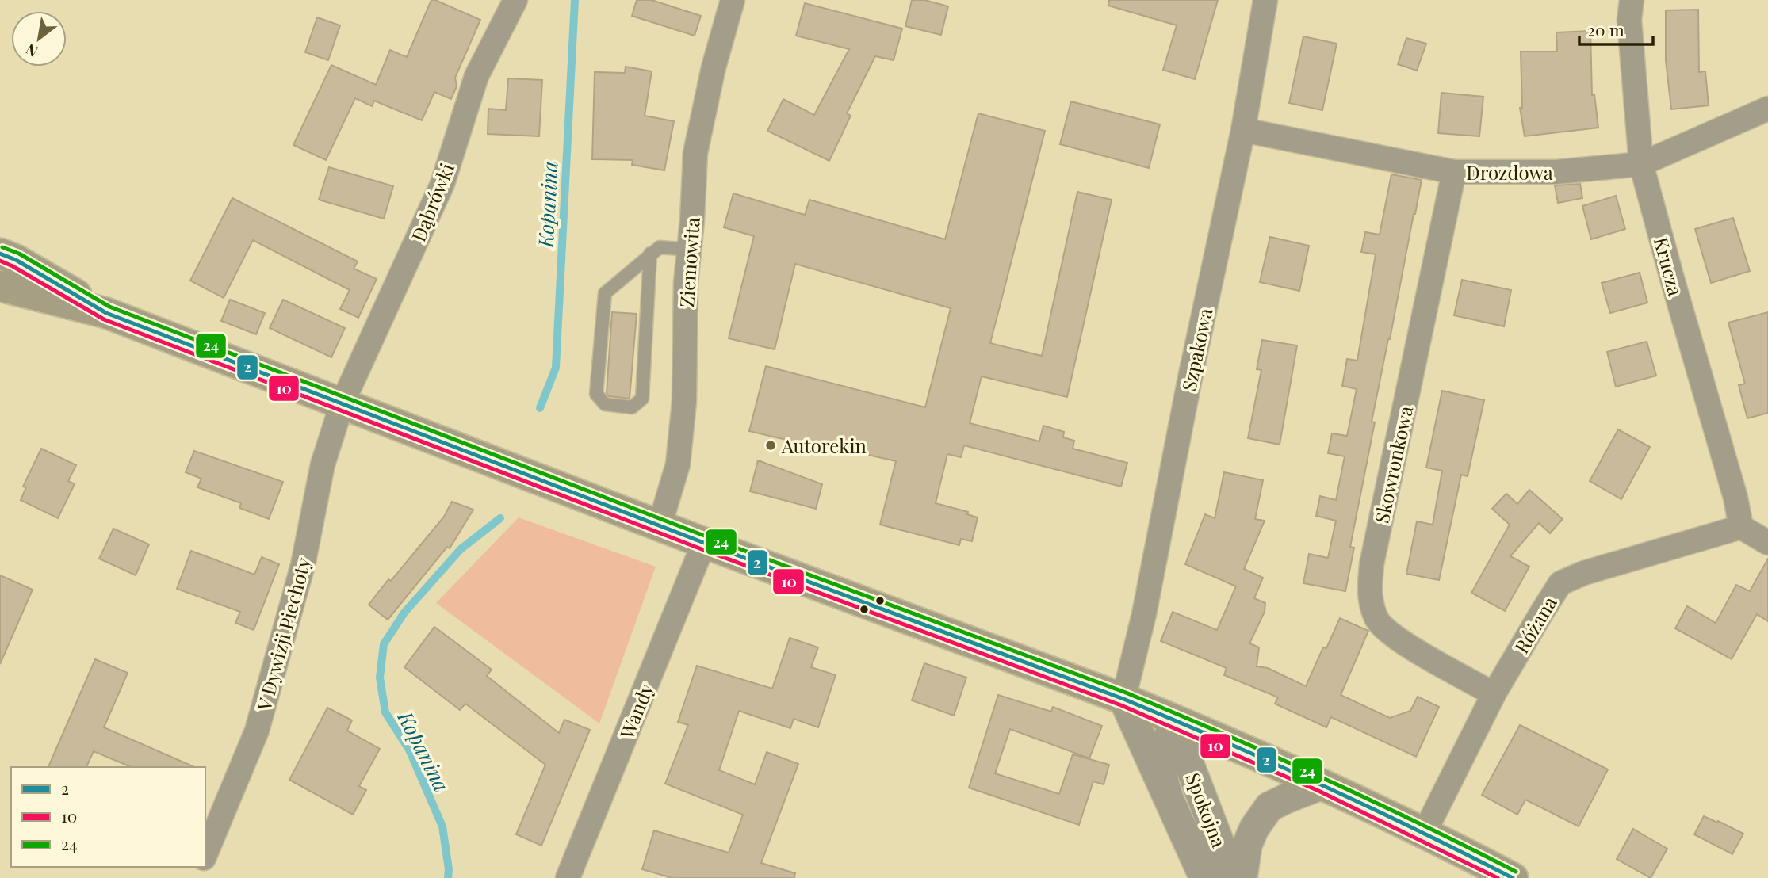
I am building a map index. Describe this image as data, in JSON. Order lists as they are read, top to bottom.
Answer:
{
  "streets": {
    "street": [
      "Drozdowa",
      "Dąbrówki",
      "Ziemowita",
      "Krucza",
      "Szpakowa",
      "Skowronkowa",
      "Różana",
      "V Dywizji Piechoty",
      "Wandy",
      "Spokojna"
    ]
  },
  "crossings": [
    ["Drozdowa", "Krucza"],
    ["Drozdowa", "Szpakowa"],
    ["Drozdowa", "Skowronkowa"],
    ["Dąbrówki", "V Dywizji Piechoty"],
    ["Krucza", "Różana"],
    ["Szpakowa", "Spokojna"],
    ["Skowronkowa", "Różana"]
  ],
  "water": ["Kopanina"],
  "places": ["Autorekin"],
  "lines": ["transit line 24", "transit line 2", "transit line 10"],
  "legend": ["2", "10", "24"],
  "scale_bar": "20 m",
  "north": "bottom left"
}
